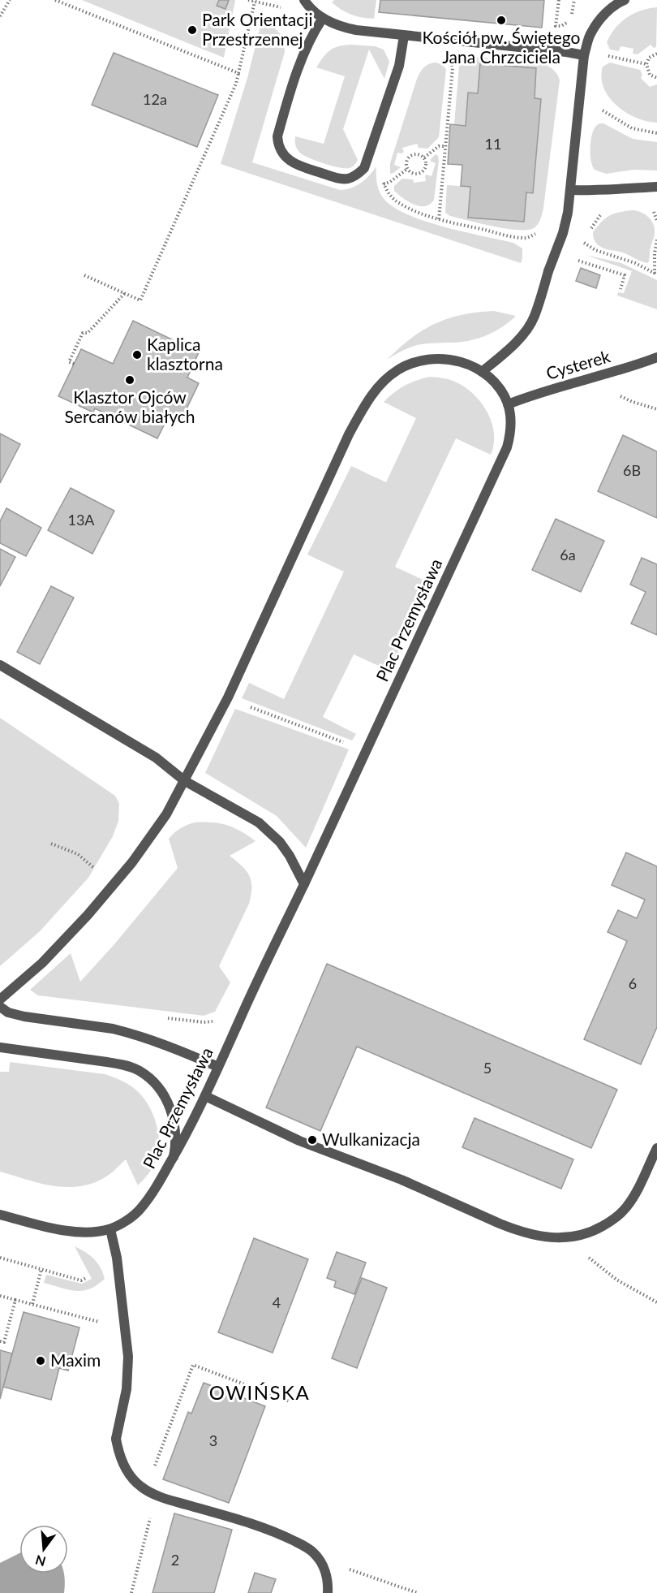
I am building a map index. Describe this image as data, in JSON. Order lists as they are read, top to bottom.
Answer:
{
  "streets": {
    "street": ["Cysterek", "Plac Przemysława"]
  },
  "crossings": [
    ["Cysterek", "Plac Przemysława"]
  ],
  "districts": ["OWIŃSKA"],
  "places": [
    "Kościół pw. Świętego Jana Chrzciciela",
    "Park Orientacji Przestrzennej",
    "Kaplica klasztorna",
    "Klasztor Ojców Sercanów białych",
    "Wulkanizacja",
    "Maxim"
  ],
  "house_numbers": [
    "12a",
    "11",
    "6B",
    "13A",
    "6a",
    "6",
    "5",
    "4",
    "3",
    "2"
  ],
  "north": "bottom"
}
